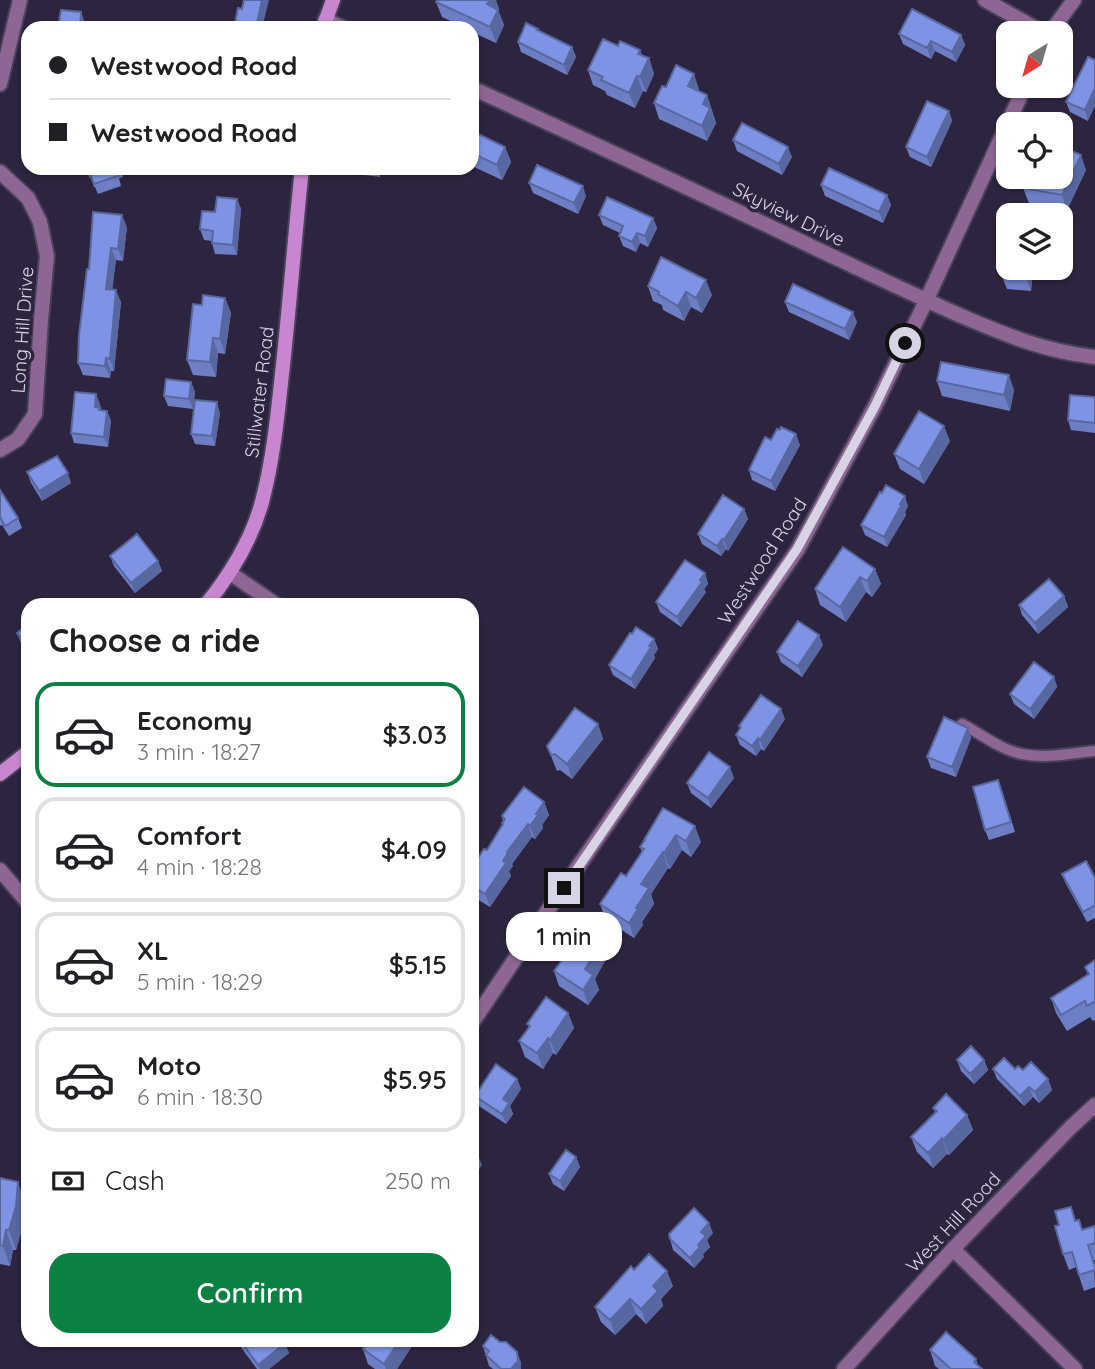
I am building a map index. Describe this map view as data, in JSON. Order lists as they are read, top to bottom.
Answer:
{
  "streets": {
    "main road": ["Stillwater Road"],
    "street": [
      "Skyview Drive",
      "Long Hill Drive",
      "Westwood Road",
      "West Hill Road"
    ]
  },
  "crossings": [
    ["Skyview Drive", "Westwood Road"]
  ],
  "north": "bottom left",
  "page": {
    "banner": ["Westwood Road", "Westwood Road"],
    "heading": "Choose a ride",
    "list": [
      {
        "name": "Economy",
        "note": "3 min · 18:27",
        "value": "$3.03"
      },
      {
        "name": "Comfort",
        "note": "4 min · 18:28",
        "value": "$4.09"
      },
      {
        "name": "XL",
        "note": "5 min · 18:29",
        "value": "$5.15"
      },
      {
        "name": "Moto",
        "note": "6 min · 18:30",
        "value": "$5.95"
      }
    ],
    "bubble": "1 min",
    "pay": ["Cash", "250 m"],
    "buttons": "Confirm"
  }
}
